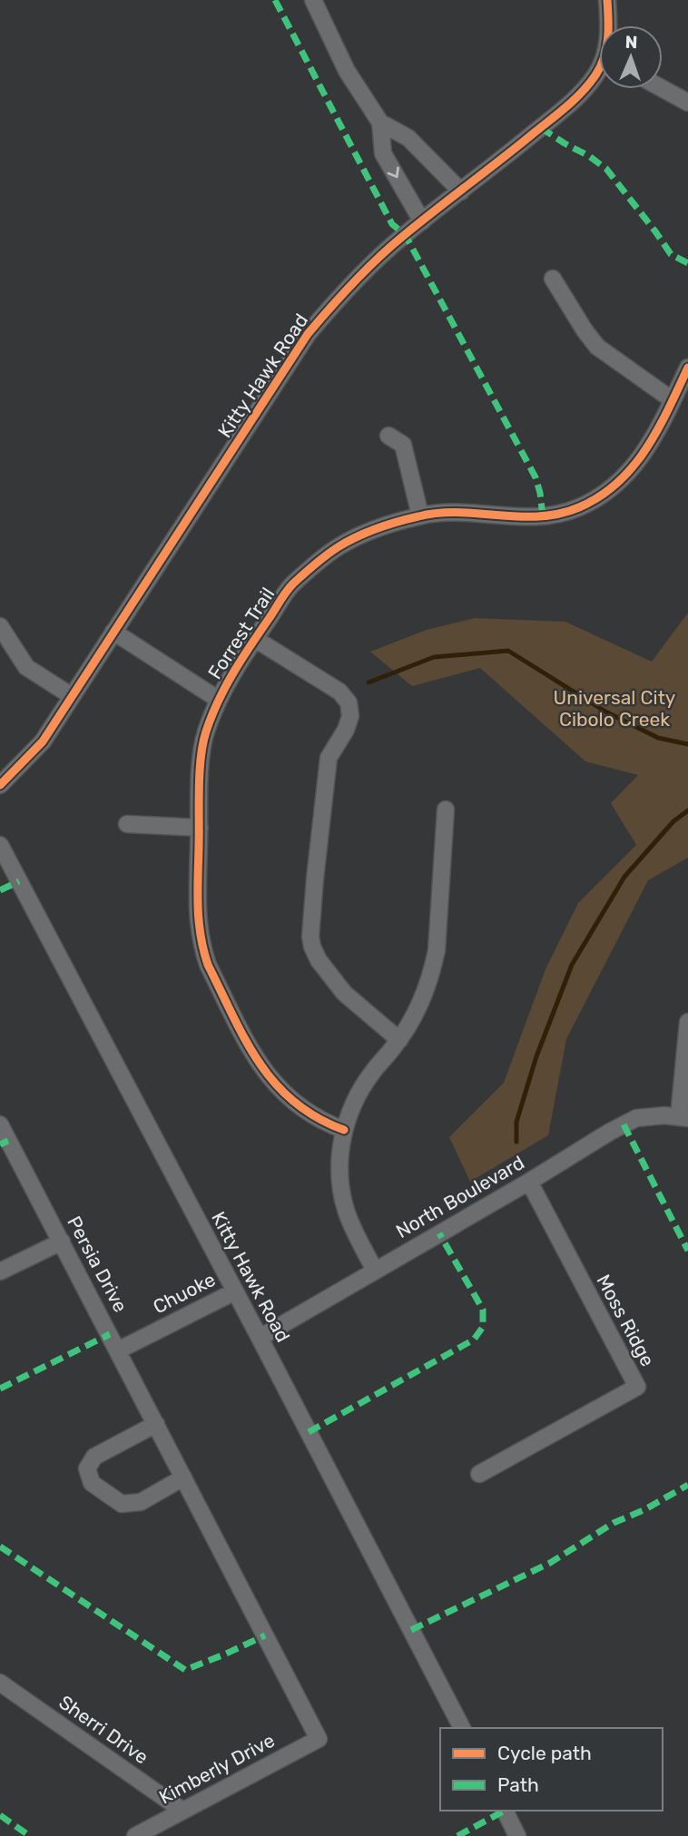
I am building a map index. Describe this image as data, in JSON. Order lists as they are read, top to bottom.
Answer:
{
  "streets": {
    "street": [
      "Kitty Hawk Road",
      "Forrest Trail",
      "North Boulevard",
      "Persia Drive",
      "Chuoke",
      "Moss Ridge",
      "Sherri Drive",
      "Kimberly Drive"
    ]
  },
  "crossings": [
    ["Kitty Hawk Road", "North Boulevard"],
    ["Kitty Hawk Road", "Chuoke"],
    ["North Boulevard", "Moss Ridge"],
    ["Persia Drive", "Chuoke"],
    ["Persia Drive", "Kimberly Drive"],
    ["Sherri Drive", "Kimberly Drive"]
  ],
  "parks": ["Universal City Cibolo Creek"],
  "legend": ["Cycle path", "Path"],
  "north": "top"
}
